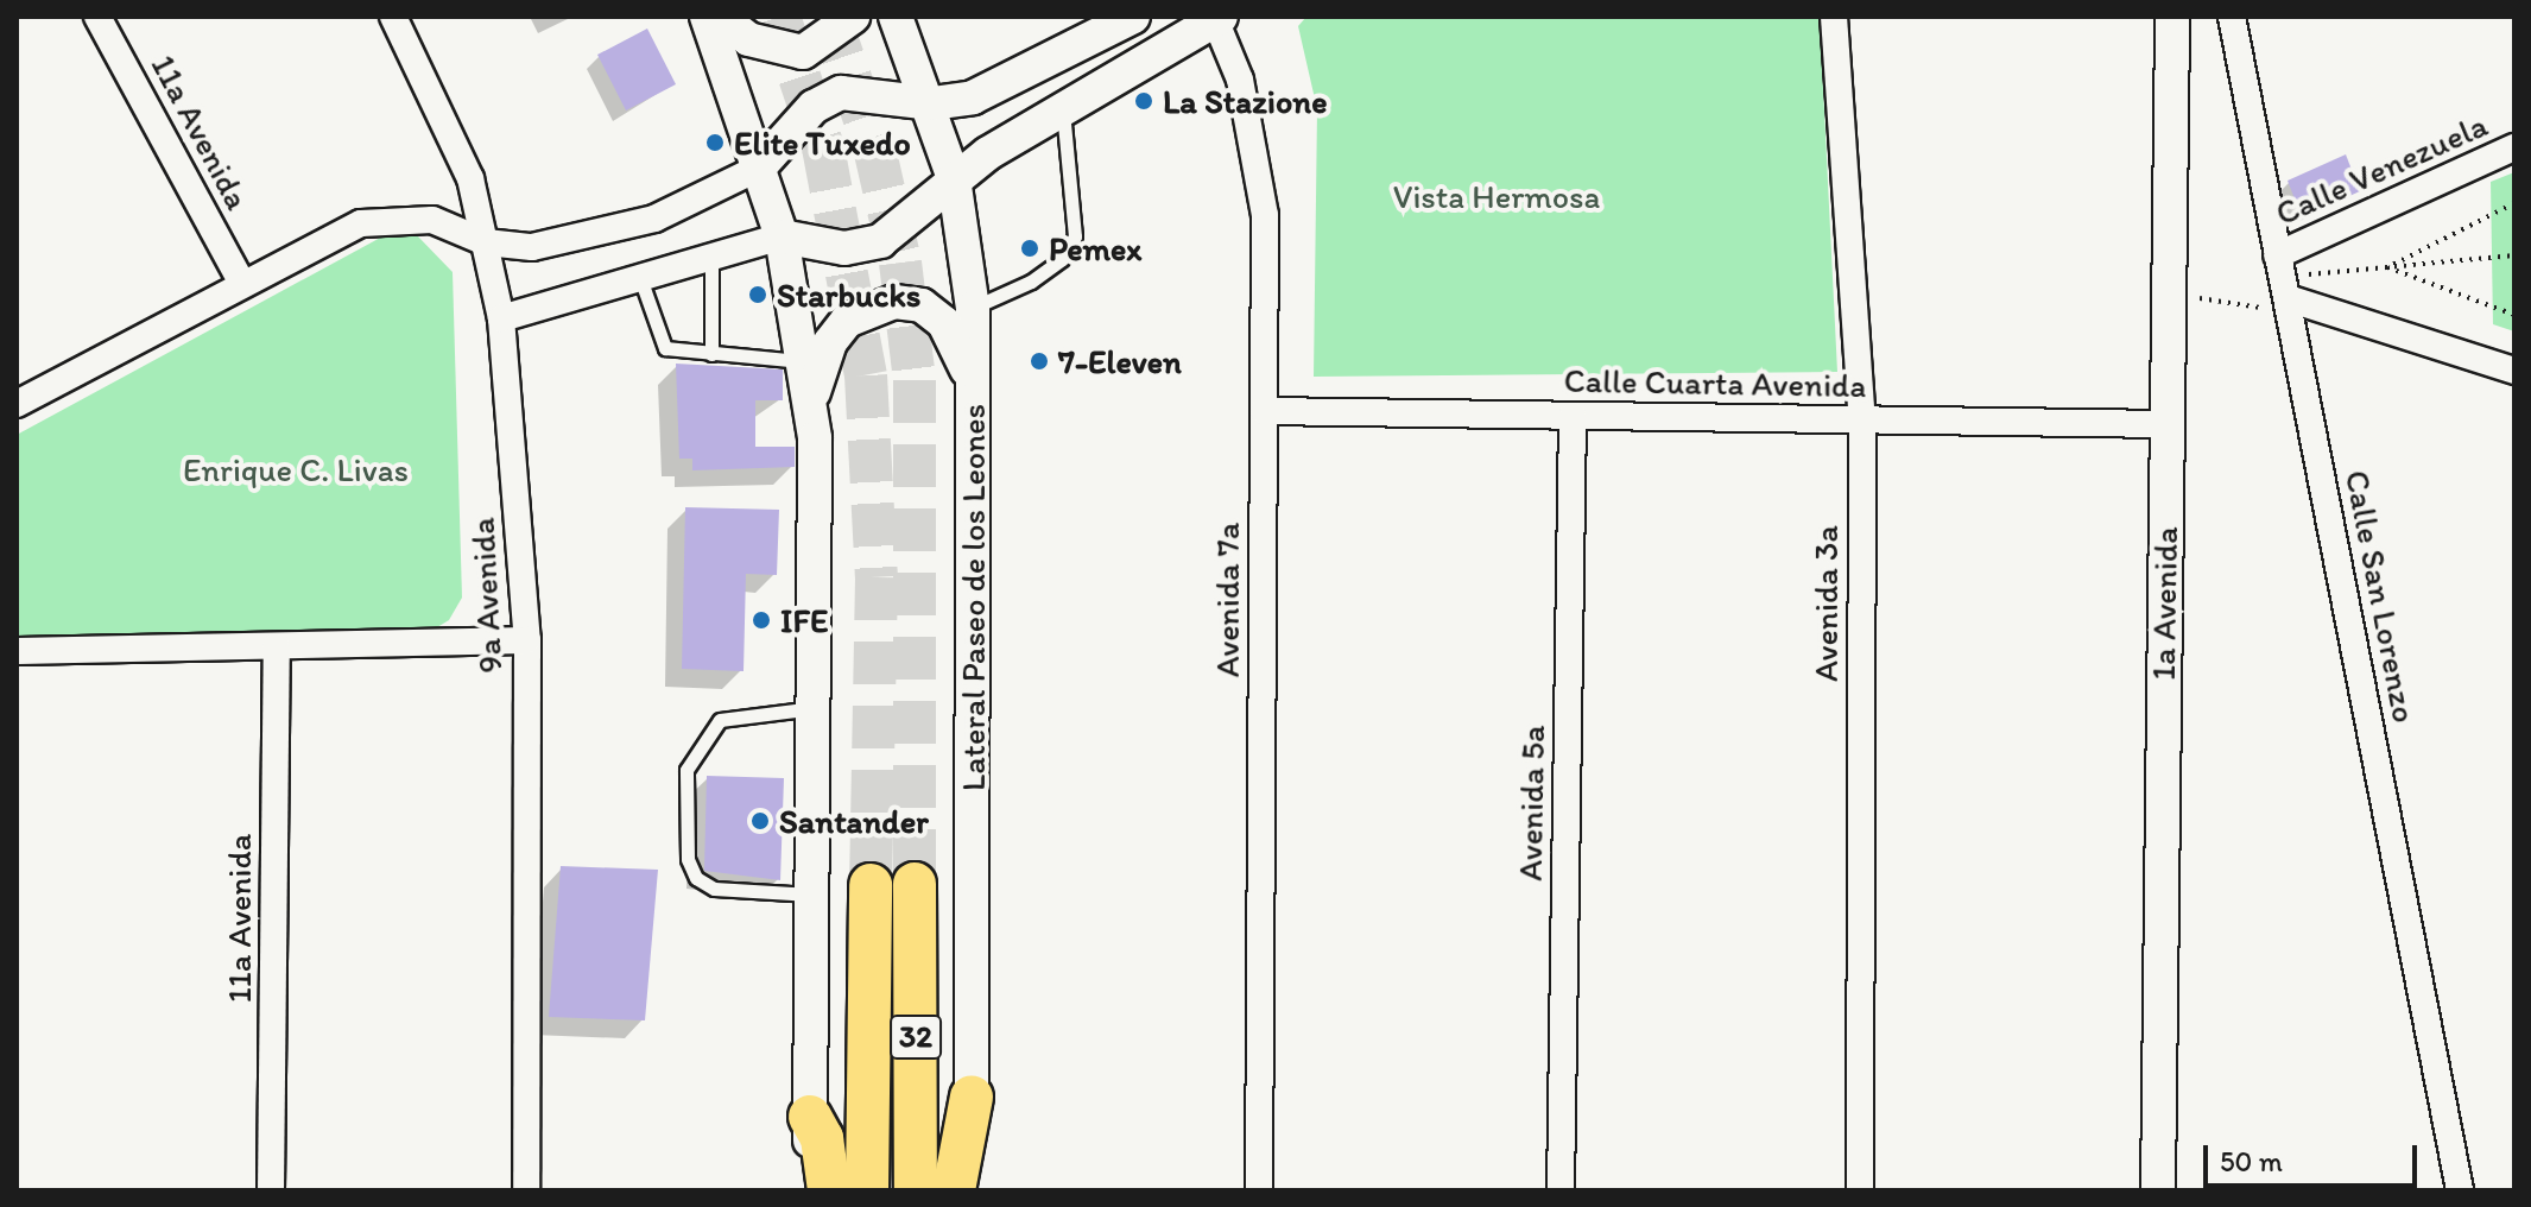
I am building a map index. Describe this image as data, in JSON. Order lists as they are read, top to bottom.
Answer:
{
  "streets": {
    "main road": ["32"],
    "street": [
      "11a Avenida",
      "Calle Venezuela",
      "Calle Cuarta Avenida",
      "9a Avenida",
      "Calle San Lorenzo",
      "Lateral Paseo de los Leones",
      "Avenida 7a",
      "Avenida 3a",
      "1a Avenida",
      "Avenida 5a"
    ]
  },
  "crossings": [
    ["Calle Venezuela", "Calle San Lorenzo"],
    ["Calle Cuarta Avenida", "Avenida 7a"],
    ["Calle Cuarta Avenida", "Avenida 3a"],
    ["Calle Cuarta Avenida", "1a Avenida"],
    ["Calle Cuarta Avenida", "Avenida 5a"]
  ],
  "parks": ["Vista Hermosa", "Enrique C. Livas"],
  "places": [
    "La Stazione",
    "Elite Tuxedo",
    "Pemex",
    "Starbucks",
    "7-Eleven",
    "IFE",
    "Santander"
  ],
  "scale_bar": "50 m"
}
